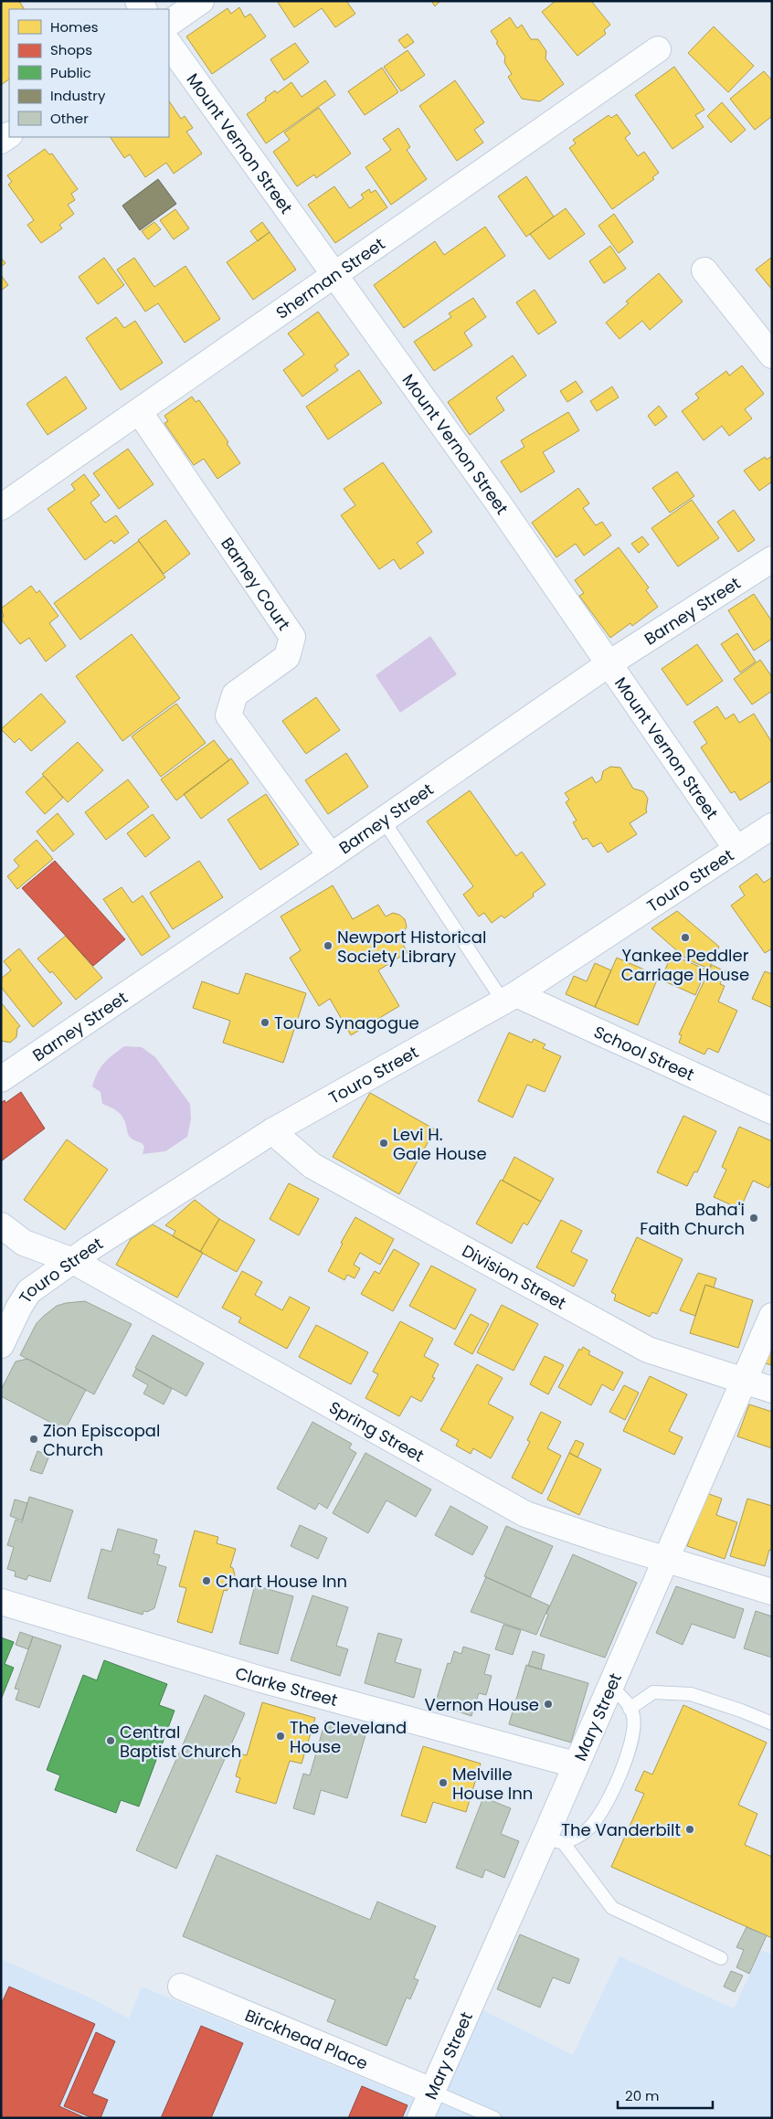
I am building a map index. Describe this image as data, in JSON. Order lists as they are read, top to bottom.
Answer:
{
  "streets": {
    "street": [
      "Mount Vernon Street",
      "Sherman Street",
      "Barney Court",
      "Barney Street",
      "Touro Street",
      "School Street",
      "Division Street",
      "Spring Street",
      "Clarke Street",
      "Mary Street",
      "Birckhead Place"
    ]
  },
  "crossings": [
    ["Mount Vernon Street", "Sherman Street"],
    ["Mount Vernon Street", "Barney Street"],
    ["Mount Vernon Street", "Touro Street"],
    ["Sherman Street", "Barney Court"],
    ["Barney Court", "Barney Street"],
    ["Touro Street", "School Street"],
    ["Touro Street", "Division Street"],
    ["Touro Street", "Spring Street"],
    ["Division Street", "Mary Street"],
    ["Spring Street", "Mary Street"],
    ["Clarke Street", "Mary Street"],
    ["Mary Street", "Birckhead Place"]
  ],
  "places": [
    "Yankee Peddler Carriage House",
    "Newport Historical Society Library",
    "Touro Synagogue",
    "Levi H. Gale House",
    "Baha'i Faith Church",
    "Zion Episcopal Church",
    "Chart House Inn",
    "Vernon House",
    "The Cleveland House",
    "Central Baptist Church",
    "Melville House Inn",
    "The Vanderbilt"
  ],
  "legend": [
    "Homes",
    "Shops",
    "Public",
    "Industry",
    "Other"
  ],
  "scale_bar": "20 m"
}
